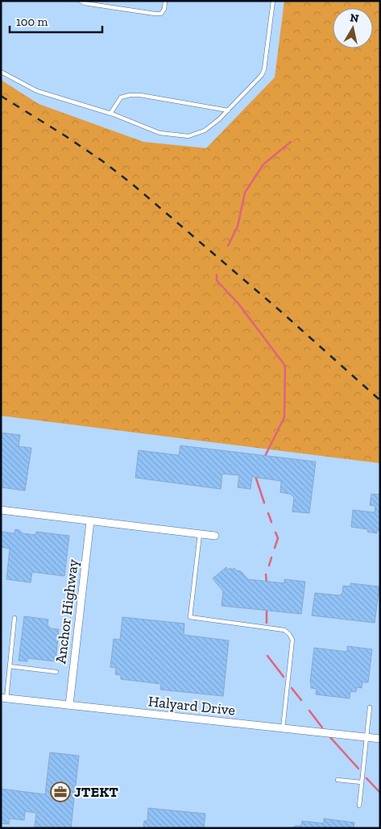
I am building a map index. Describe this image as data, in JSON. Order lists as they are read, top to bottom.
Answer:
{
  "streets": {
    "street": ["Anchor Highway", "Halyard Drive"]
  },
  "crossings": [
    ["Anchor Highway", "Halyard Drive"]
  ],
  "places": {
    "office": ["JTEKT"]
  },
  "scale_bar": "100 m",
  "north": "top"
}
